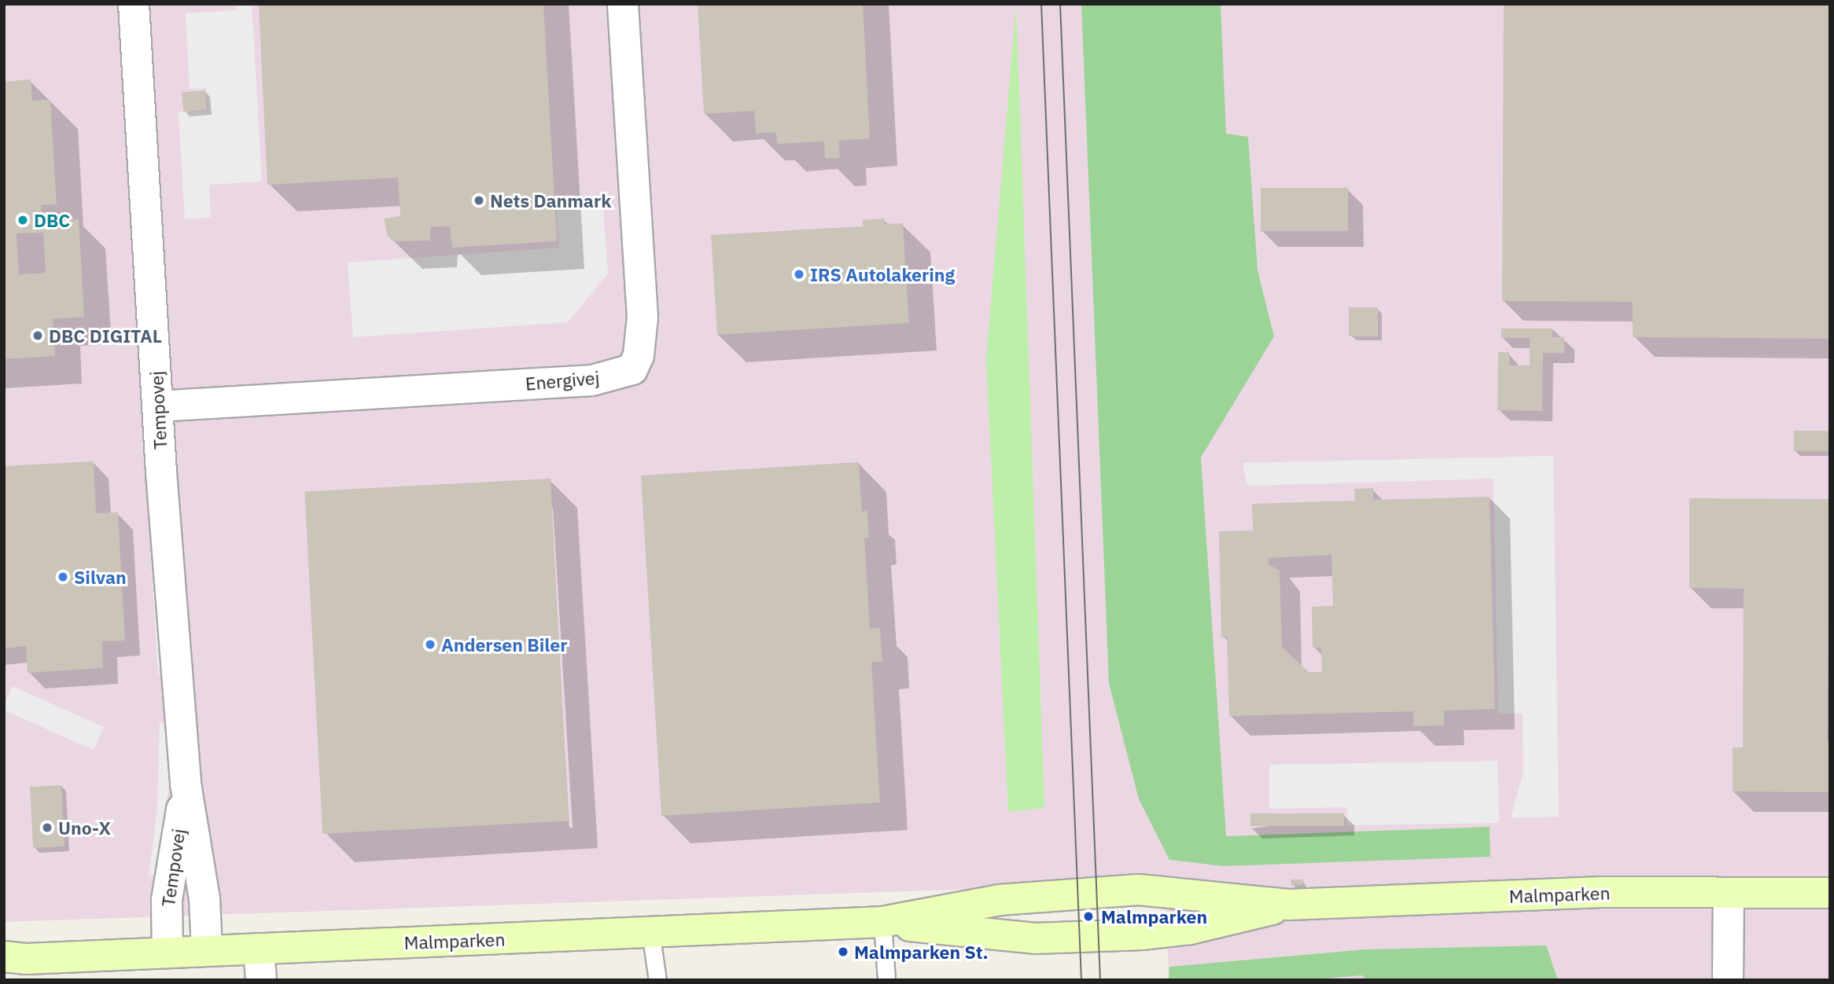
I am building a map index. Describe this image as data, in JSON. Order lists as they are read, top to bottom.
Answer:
{
  "streets": {
    "street": ["Energivej", "Tempovej", "Malmparken"]
  },
  "crossings": [
    ["Energivej", "Tempovej"],
    ["Tempovej", "Malmparken"]
  ],
  "places": [
    "Nets Danmark",
    "DBC",
    "IRS Autolakering",
    "DBC DIGITAL",
    "Silvan",
    "Andersen Biler",
    "Uno-X",
    "Malmparken",
    "Malmparken St."
  ]
}
